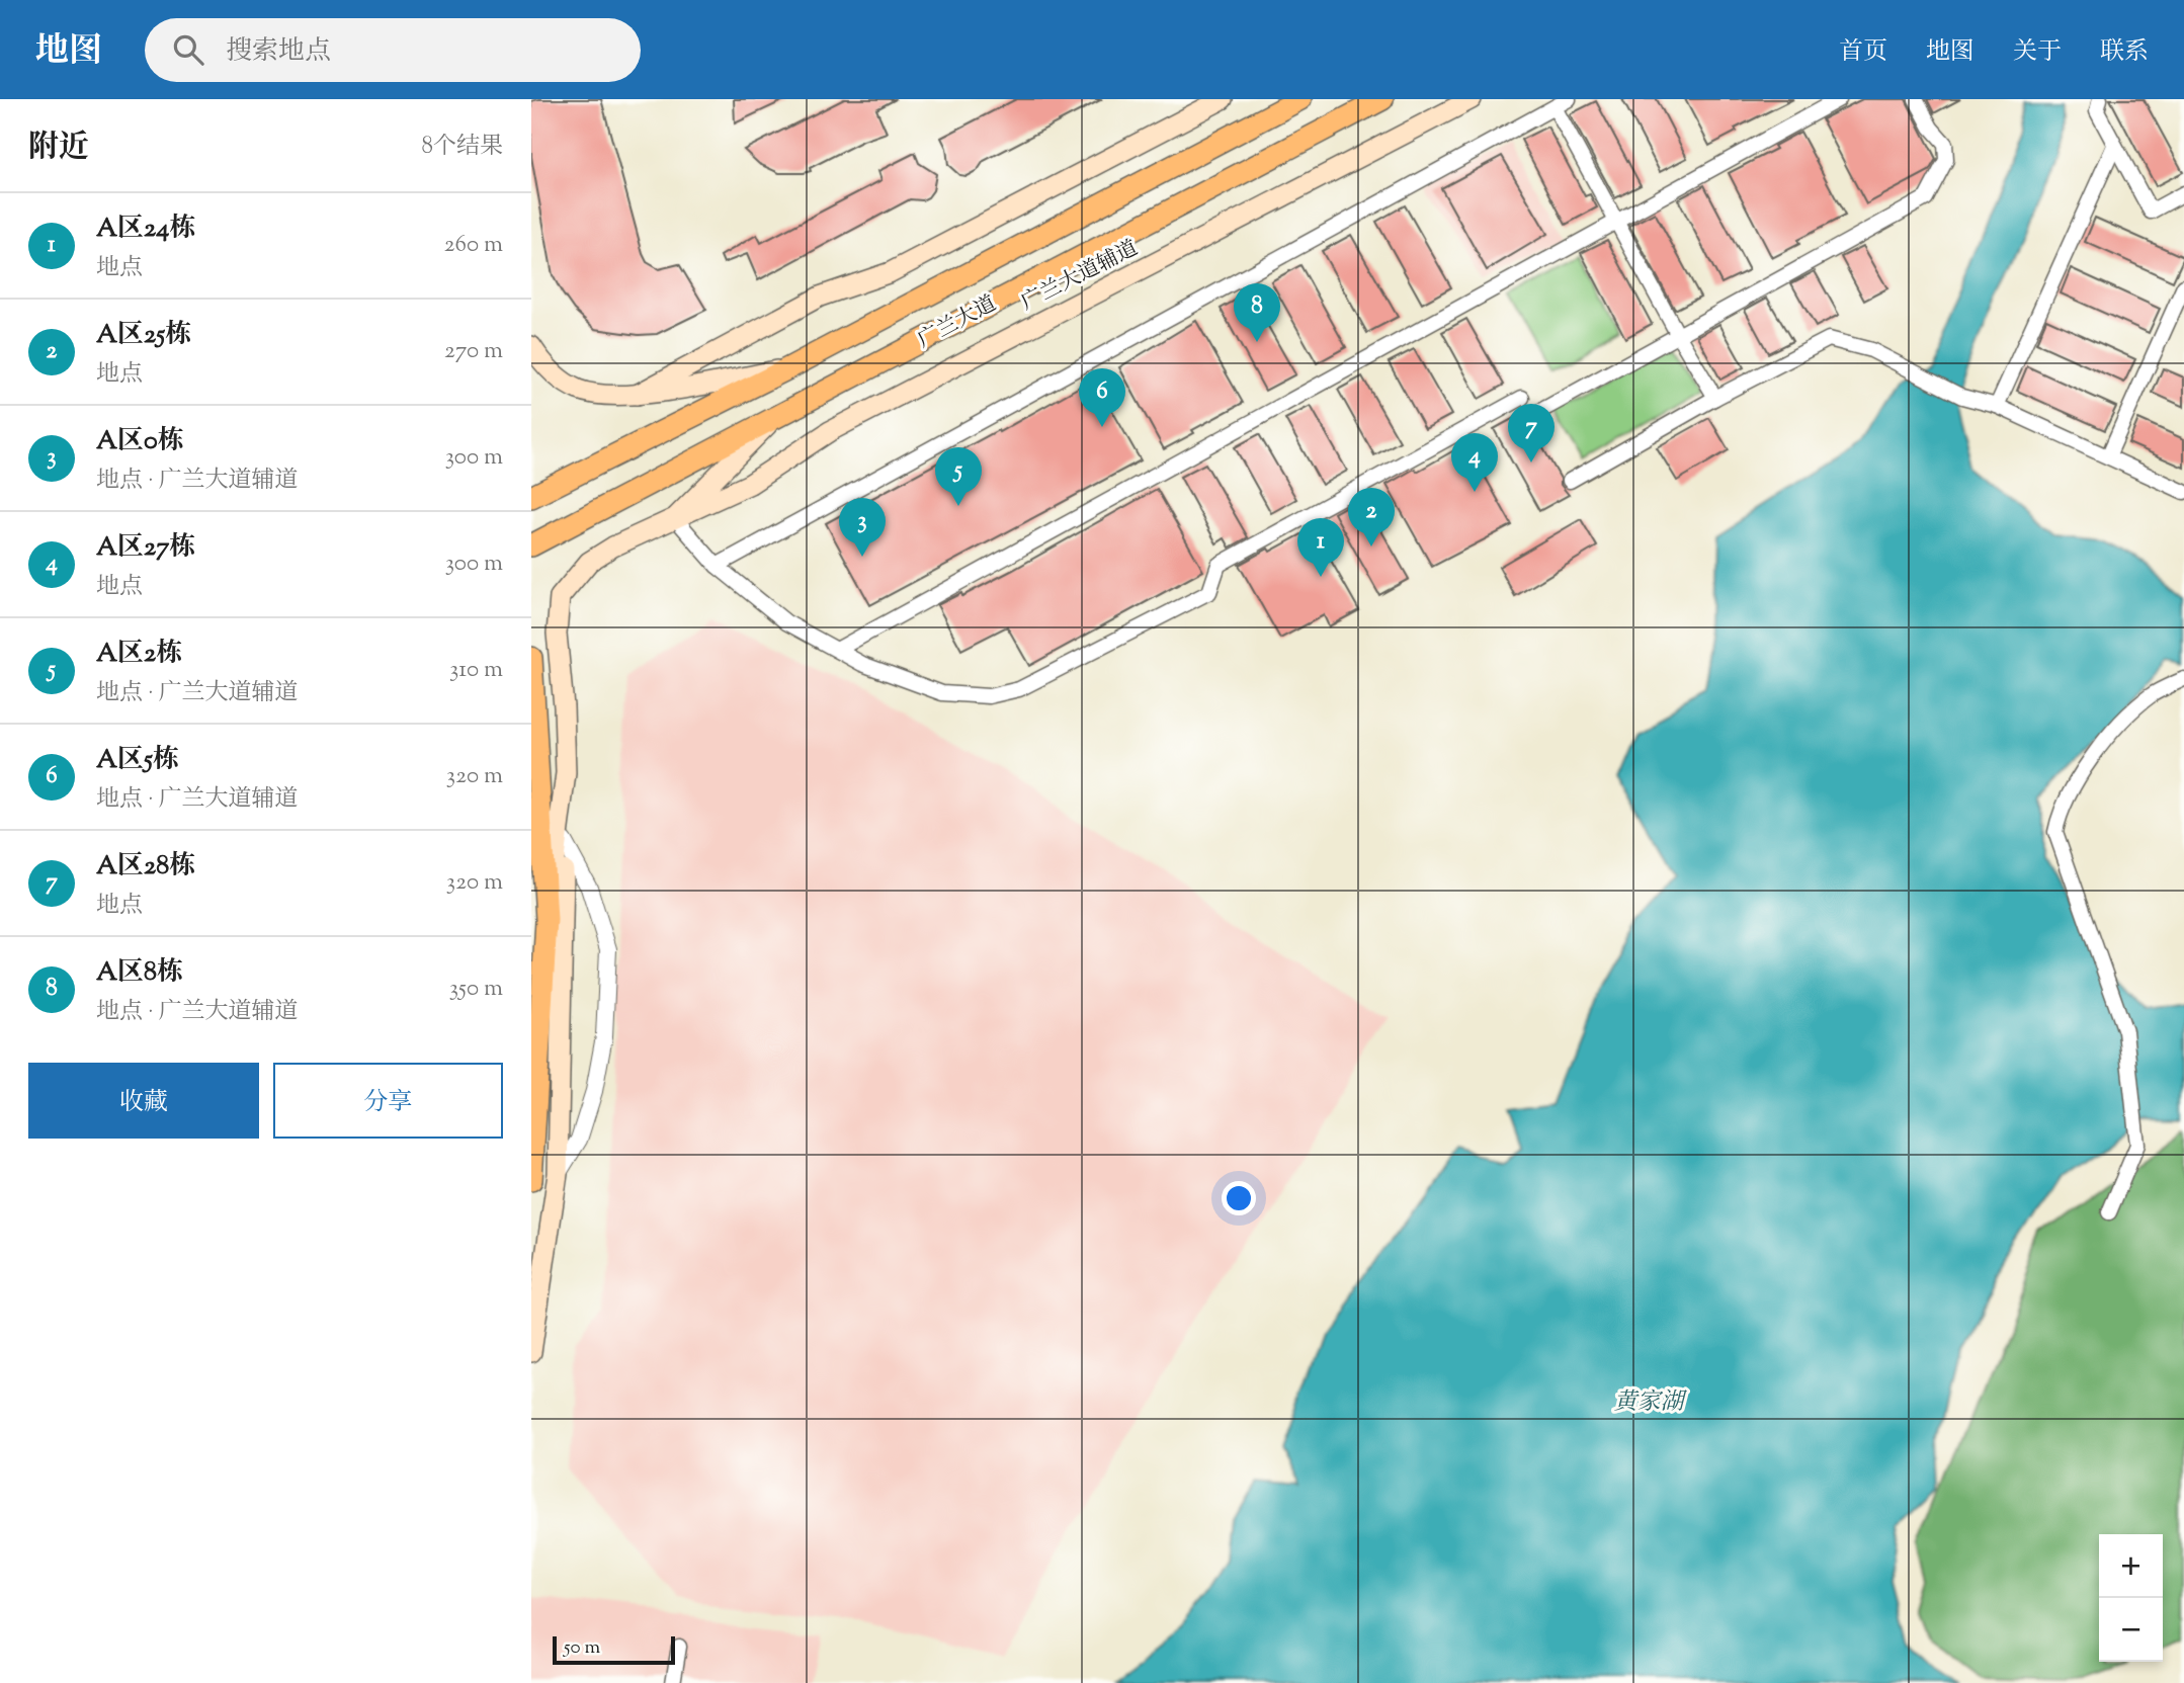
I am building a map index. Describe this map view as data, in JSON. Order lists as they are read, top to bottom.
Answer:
{
  "streets": {
    "main road": ["广兰大道辅道", "广兰大道"]
  },
  "water": ["黄家湖"],
  "scale_bar": "50 m",
  "page": {
    "header": "地图",
    "search": "搜索地点",
    "nav": [
      "首页",
      "地图",
      "关于",
      "联系"
    ],
    "heading": ["附近", "8个结果"],
    "list": [
      {
        "mark": "1",
        "name": "A区24栋",
        "note": "地点",
        "value": "260 m"
      },
      {
        "mark": "2",
        "name": "A区25栋",
        "note": "地点",
        "value": "270 m"
      },
      {
        "mark": "3",
        "name": "A区0栋",
        "note": "地点 · 广兰大道辅道",
        "value": "300 m"
      },
      {
        "mark": "4",
        "name": "A区27栋",
        "note": "地点",
        "value": "300 m"
      },
      {
        "mark": "5",
        "name": "A区2栋",
        "note": "地点 · 广兰大道辅道",
        "value": "310 m"
      },
      {
        "mark": "6",
        "name": "A区5栋",
        "note": "地点 · 广兰大道辅道",
        "value": "320 m"
      },
      {
        "mark": "7",
        "name": "A区28栋",
        "note": "地点",
        "value": "320 m"
      },
      {
        "mark": "8",
        "name": "A区8栋",
        "note": "地点 · 广兰大道辅道",
        "value": "350 m"
      }
    ],
    "pins": [
      "8",
      "6",
      "7",
      "4",
      "5",
      "2",
      "3",
      "1"
    ],
    "buttons": ["收藏", "分享"],
    "map_buttons": ["+", "−"],
    "scale": "50 m"
  }
}
